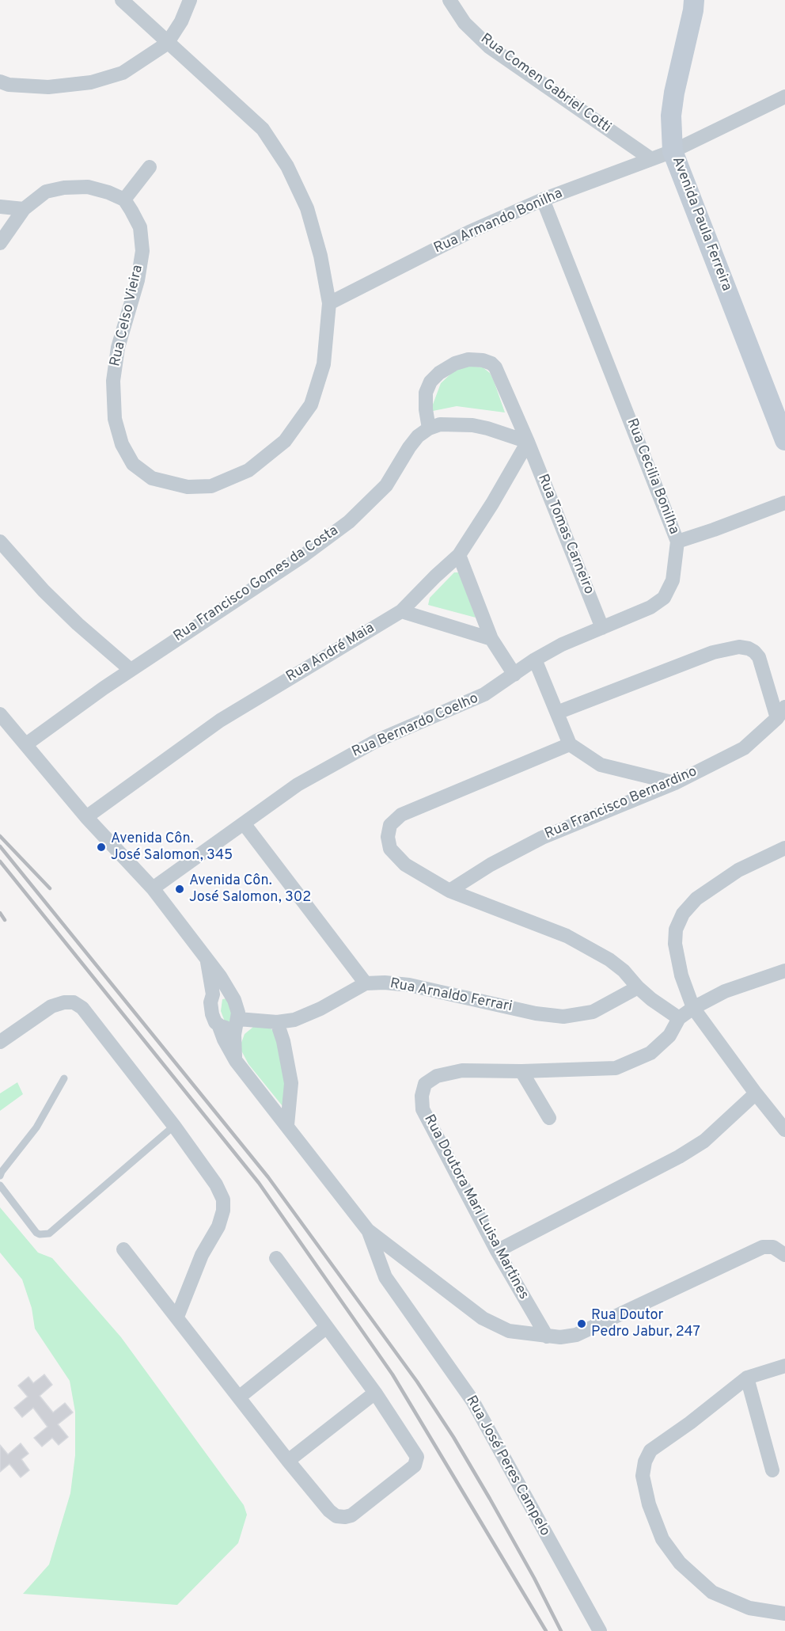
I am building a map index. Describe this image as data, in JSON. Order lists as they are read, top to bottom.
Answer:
{
  "streets": {
    "main road": ["Avenida Paula Ferreira"],
    "street": [
      "Rua Comen Gabriel Cotti",
      "Rua Armando Bonilha",
      "Rua Celso Vieira",
      "Rua Cecilia Bonilha",
      "Rua Tomas Carneiro",
      "Rua Francisco Gomes da Costa",
      "Rua André Maia",
      "Rua Bernardo Coelho",
      "Rua Francisco Bernardino",
      "Rua Arnaldo Ferrari",
      "Rua Doutora Mari Luisa Martines",
      "Rua José Peres Campelo"
    ]
  },
  "crossings": [
    ["Rua Comen Gabriel Cotti", "Rua Armando Bonilha"],
    ["Rua Armando Bonilha", "Avenida Paula Ferreira"],
    ["Rua Armando Bonilha", "Rua Celso Vieira"],
    ["Rua Armando Bonilha", "Rua Cecilia Bonilha"],
    ["Rua Cecilia Bonilha", "Rua Tomas Carneiro"],
    ["Rua Cecilia Bonilha", "Rua Bernardo Coelho"],
    ["Rua Tomas Carneiro", "Rua Francisco Gomes da Costa"],
    ["Rua Tomas Carneiro", "Rua André Maia"]
  ],
  "places": ["Avenida Côn. José Salomon, 345", "Avenida Côn. José Salomon, 302", "Rua Doutor Pedro Jabur, 247"]
}
